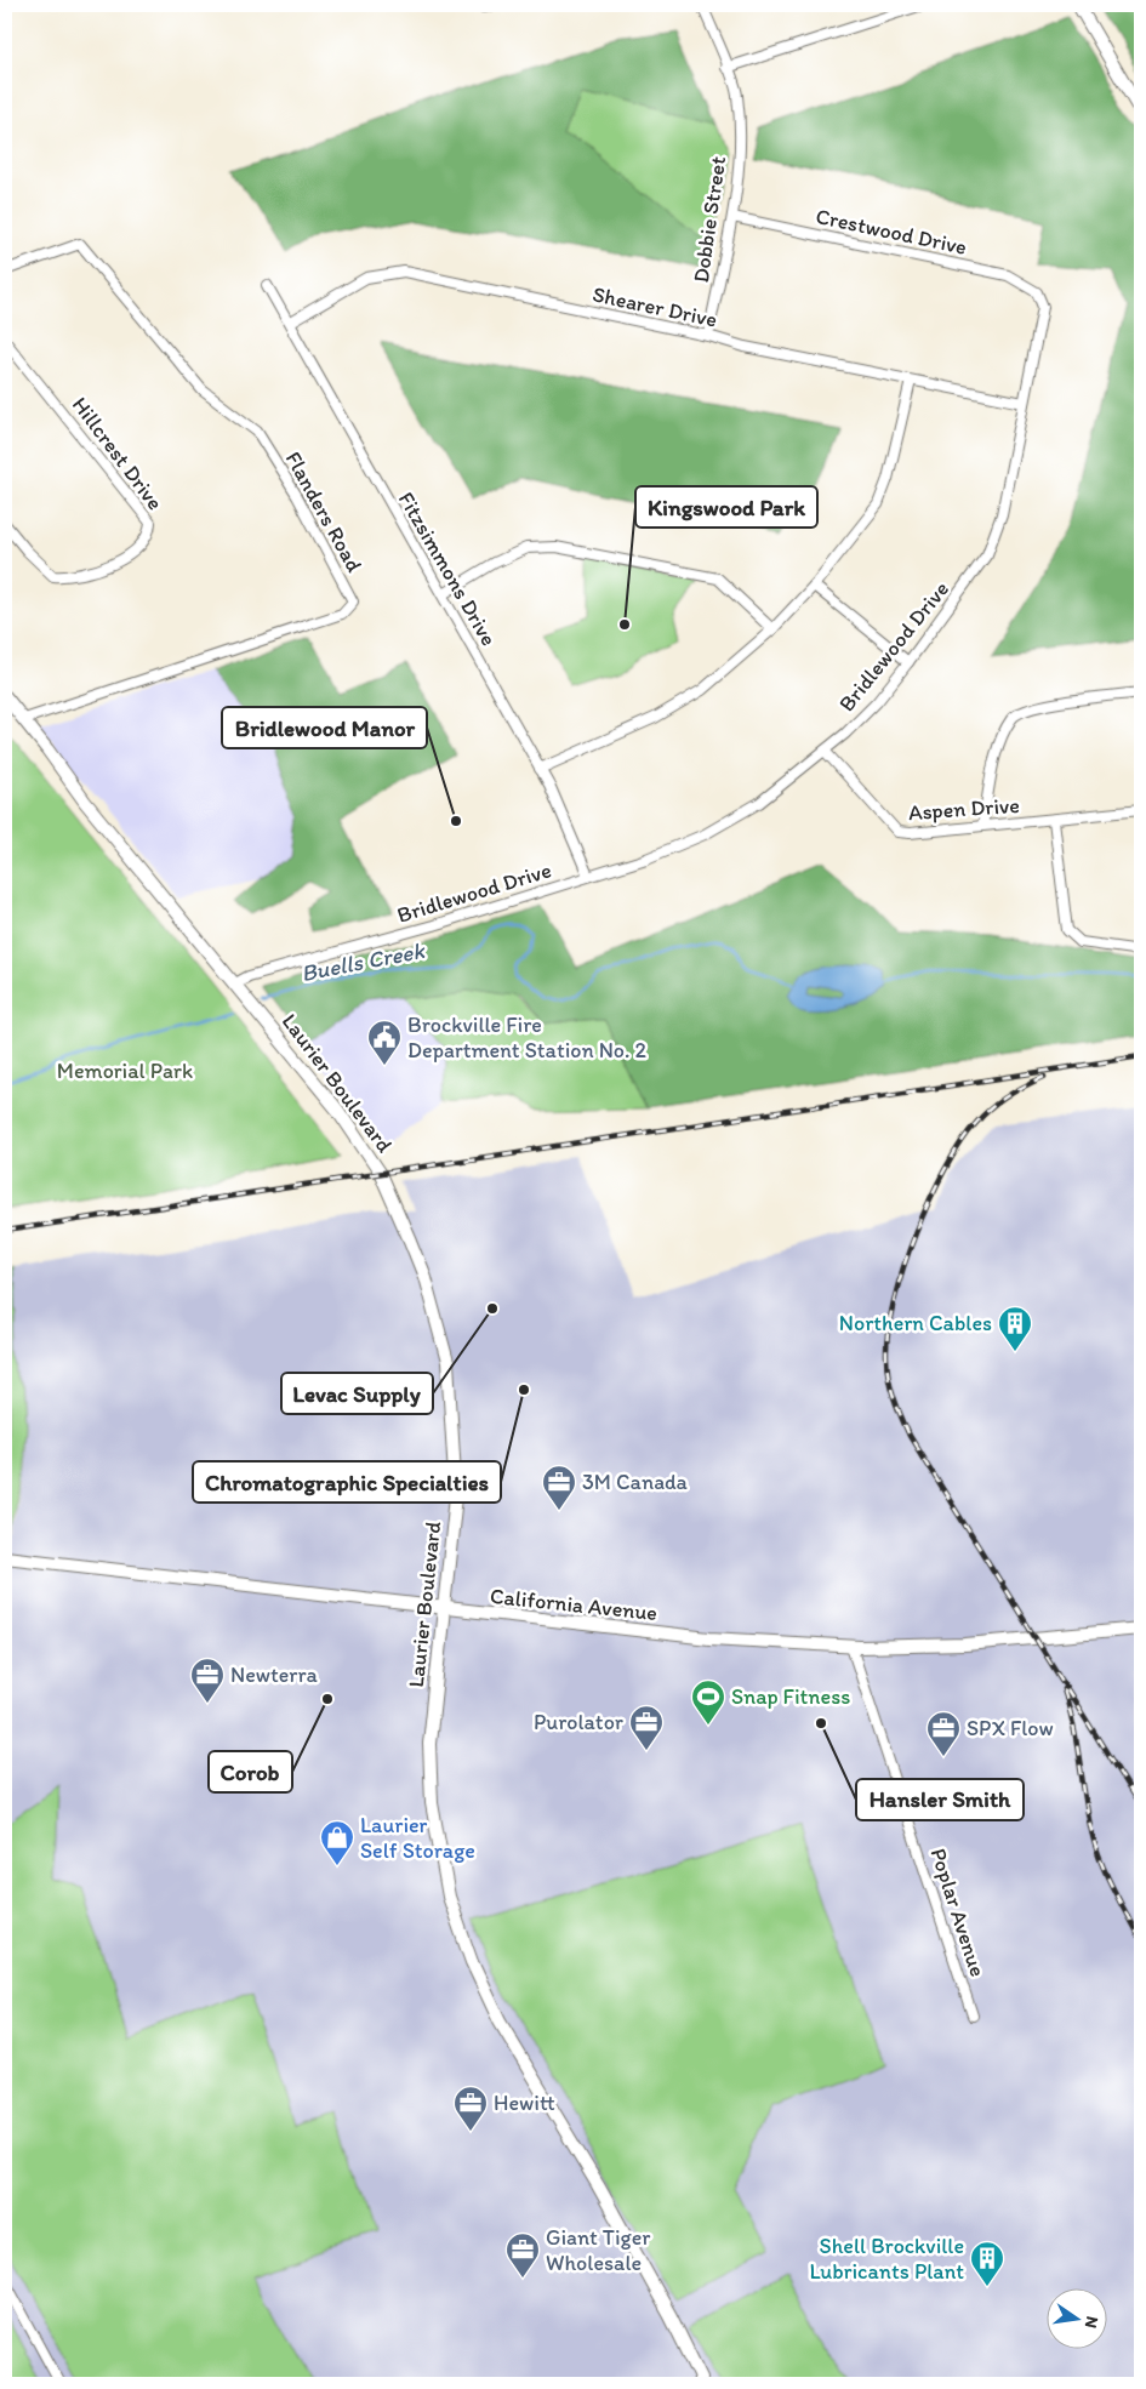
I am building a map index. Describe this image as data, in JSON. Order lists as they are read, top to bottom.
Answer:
{
  "streets": {
    "street": [
      "Dobbie Street",
      "Crestwood Drive",
      "Shearer Drive",
      "Hillcrest Drive",
      "Flanders Road",
      "Fitzsimmons Drive",
      "Bridlewood Drive",
      "Aspen Drive",
      "Laurier Boulevard",
      "California Avenue",
      "Poplar Avenue"
    ]
  },
  "crossings": [
    ["Dobbie Street", "Crestwood Drive"],
    ["Dobbie Street", "Shearer Drive"],
    ["Crestwood Drive", "Bridlewood Drive"],
    ["Shearer Drive", "Fitzsimmons Drive"],
    ["Shearer Drive", "Bridlewood Drive"],
    ["Flanders Road", "Laurier Boulevard"],
    ["Fitzsimmons Drive", "Bridlewood Drive"],
    ["Bridlewood Drive", "Aspen Drive"],
    ["Bridlewood Drive", "Laurier Boulevard"],
    ["Laurier Boulevard", "California Avenue"],
    ["California Avenue", "Poplar Avenue"]
  ],
  "water": ["Buells Creek"],
  "parks": ["Memorial Park"],
  "places": {
    "other": [
      "Kingswood Park",
      "Bridlewood Manor",
      "Levac Supply",
      "Chromatographic Specialties",
      "Corob",
      "Hansler Smith"
    ],
    "public building": ["Brockville Fire Department Station No. 2"],
    "building": ["Northern Cables", "Shell Brockville Lubricants Plant"],
    "office": [
      "3M Canada",
      "Newterra",
      "Purolator",
      "SPX Flow",
      "Hewitt",
      "Giant Tiger Wholesale"
    ],
    "sports": ["Snap Fitness"],
    "shop": ["Laurier Self Storage"]
  },
  "north": "right"
}
